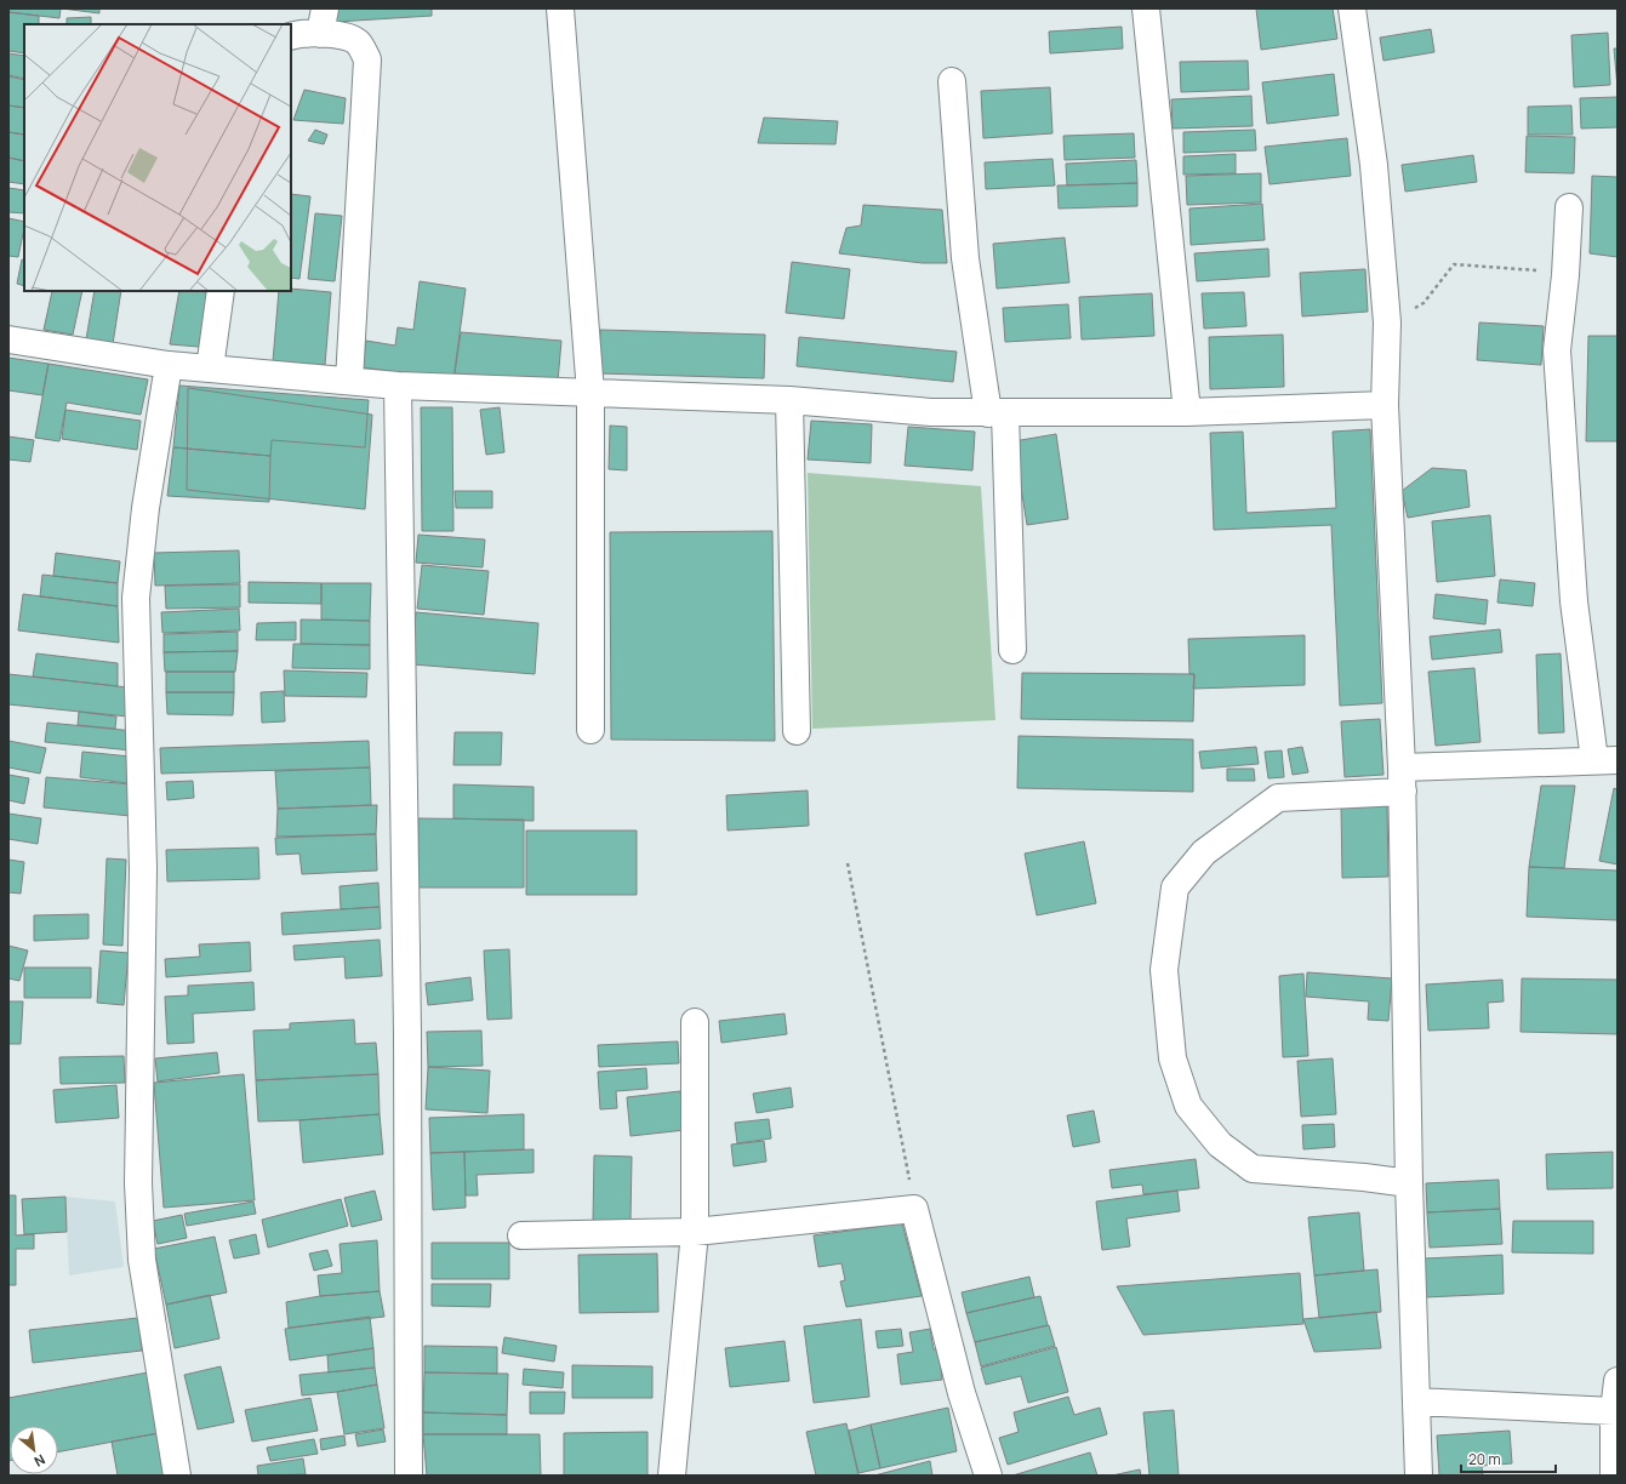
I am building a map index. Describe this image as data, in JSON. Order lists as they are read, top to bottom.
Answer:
{
  "scale_bar": "20 m",
  "north": "bottom right"
}
